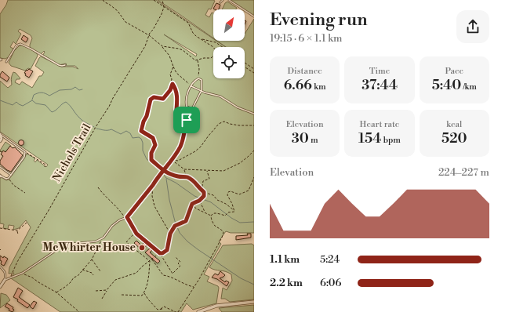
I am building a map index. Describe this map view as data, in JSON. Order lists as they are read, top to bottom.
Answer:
{
  "streets": {
    "path": ["Nichols Trail"]
  },
  "places": ["McWhirter House"],
  "north": "top right",
  "page": {
    "heading": ["Evening run", "19:15 · 6 × 1.1 km"],
    "stats": [
      ["Distance", "6.66 km"],
      ["Time", "37:44"],
      ["Pace", "5:40 /km"],
      ["Elevation", "30 m"],
      ["Heart rate", "154 bpm"],
      ["kcal", "520"]
    ],
    "chart": ["Elevation", "224–227 m"],
    "list": [
      {
        "name": "1.1 km",
        "note": "5:24"
      },
      {
        "name": "2.2 km",
        "note": "6:06"
      }
    ]
  }
}
